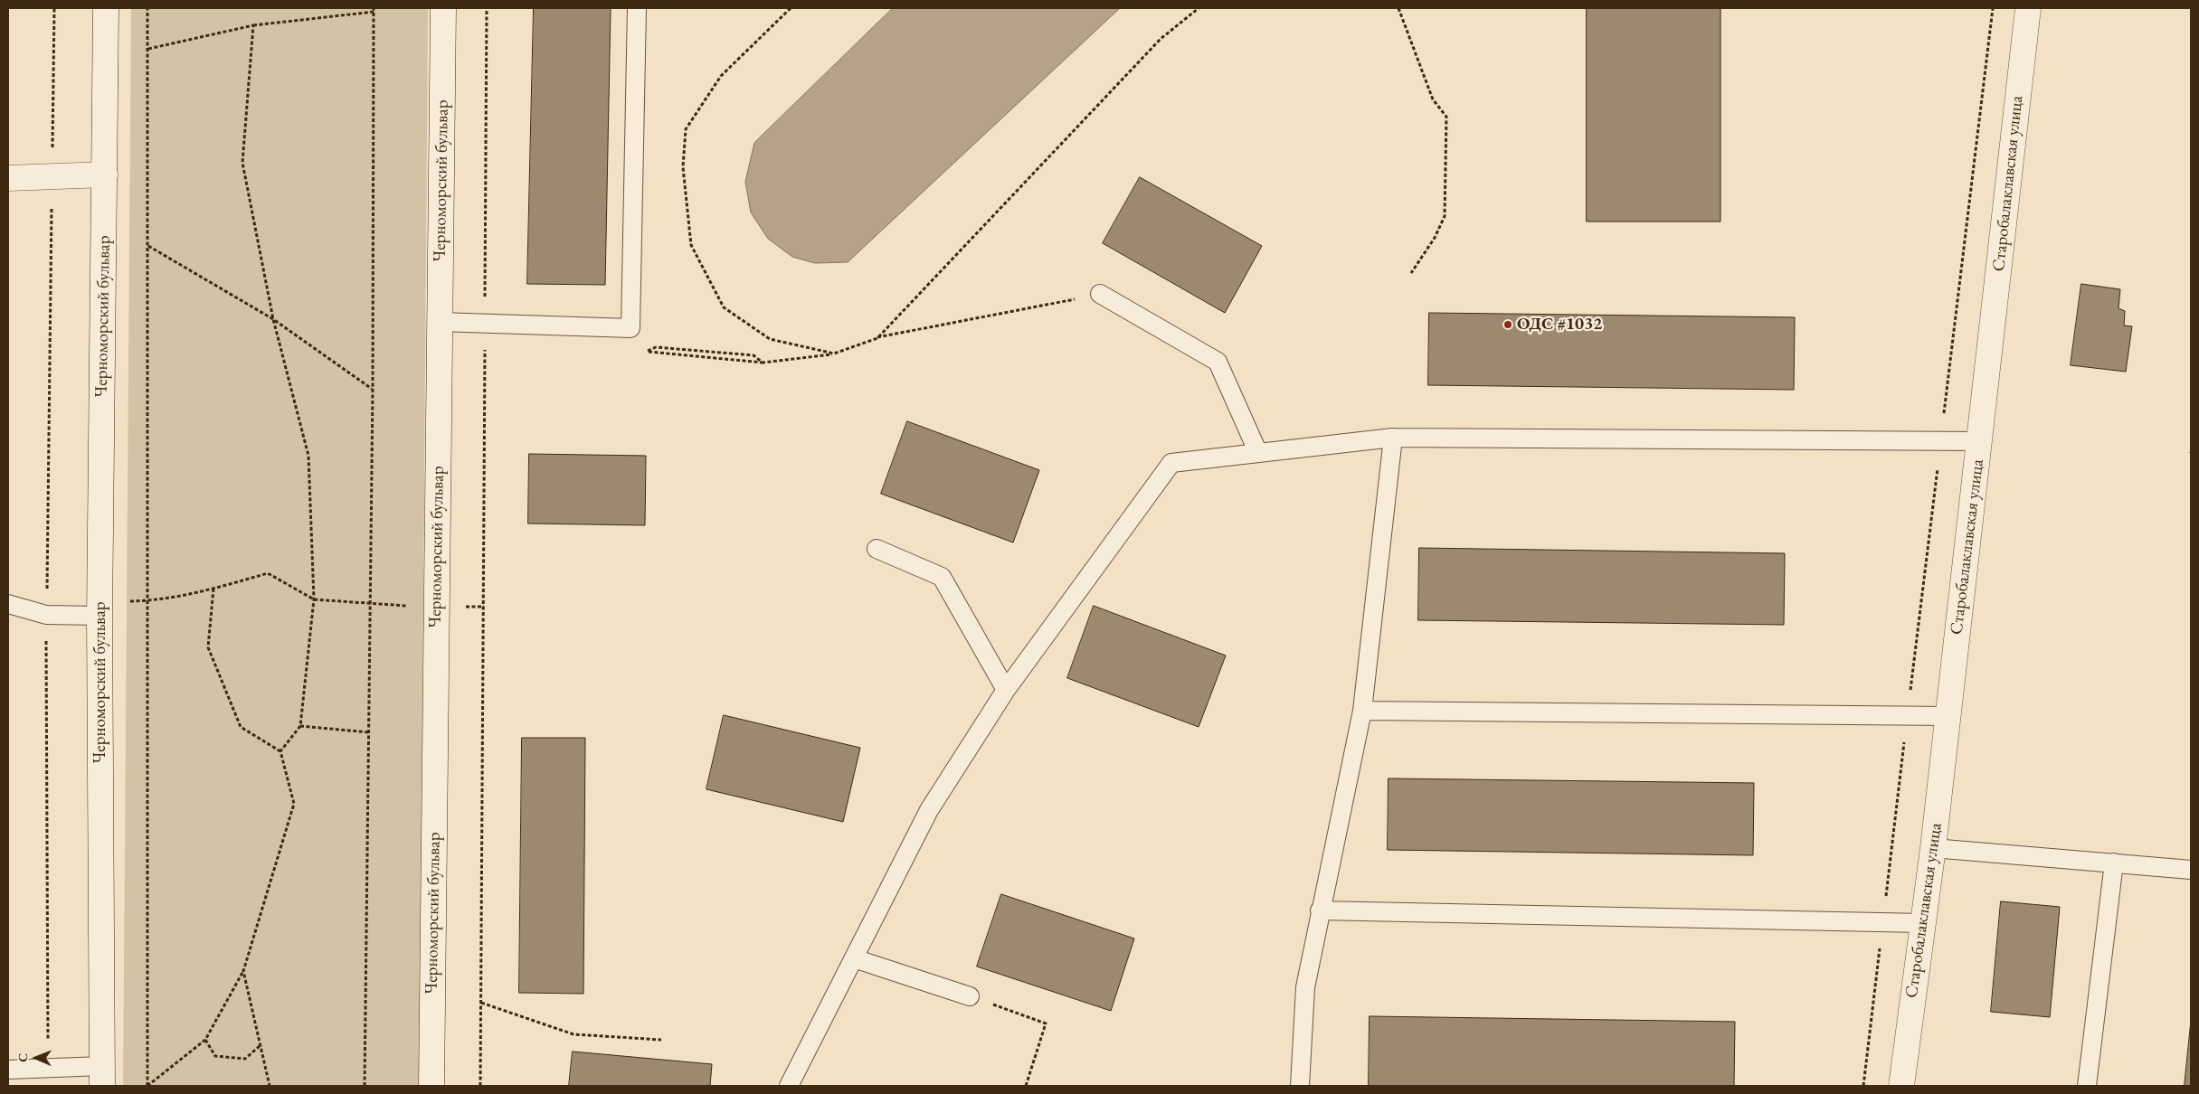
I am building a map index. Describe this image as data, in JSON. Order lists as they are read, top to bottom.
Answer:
{
  "streets": {
    "street": ["Черноморский бульвар", "Старобалаклавская улица"]
  },
  "places": ["ОДС #1032"],
  "north": "left"
}
